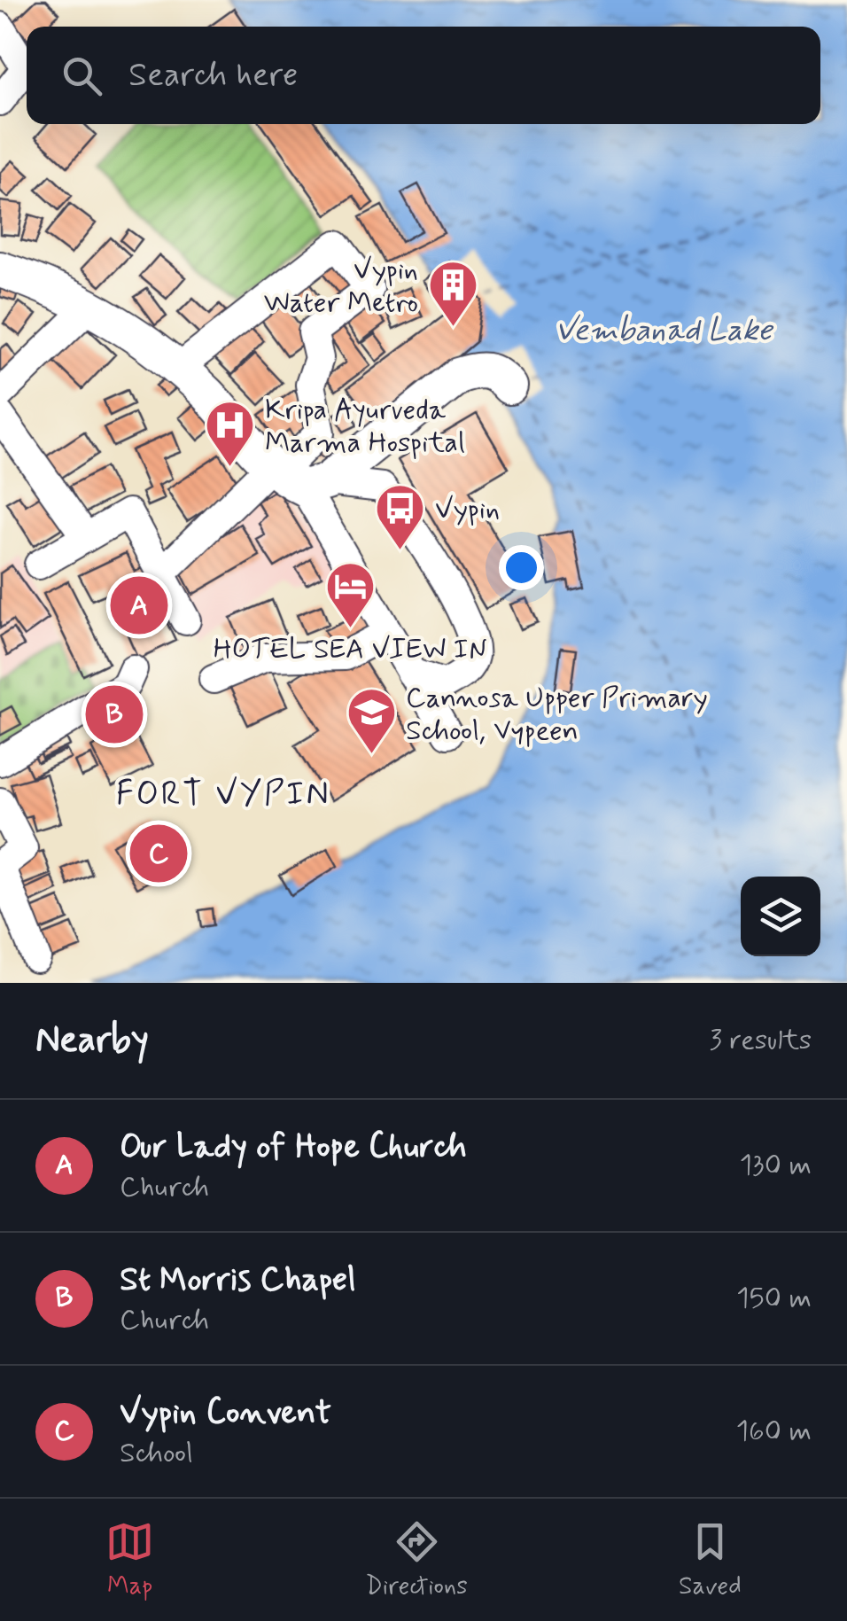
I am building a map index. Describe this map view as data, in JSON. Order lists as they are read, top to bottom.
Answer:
{
  "districts": ["FORT VYPIN"],
  "water": ["Vembanad Lake"],
  "places": {
    "building": ["Vypin Water Metro"],
    "hospital": ["Kripa Ayurveda Marma Hospital"],
    "bus stop": ["Vypin"],
    "hotel": ["HOTEL SEA VIEW IN"],
    "school or university": ["Cannosa Upper Primary School, Vypeen"]
  },
  "page": {
    "search": "Search here",
    "pins": ["A", "B", "C"],
    "heading": ["Nearby", "3 results"],
    "list": [
      {
        "mark": "A",
        "name": "Our Lady of Hope Church",
        "note": "Church",
        "value": "130 m"
      },
      {
        "mark": "B",
        "name": "St Morris Chapel",
        "note": "Church",
        "value": "150 m"
      },
      {
        "mark": "C",
        "name": "Vypin Convent",
        "note": "School",
        "value": "160 m"
      }
    ],
    "nav": ["Map", "Directions", "Saved"]
  }
}
